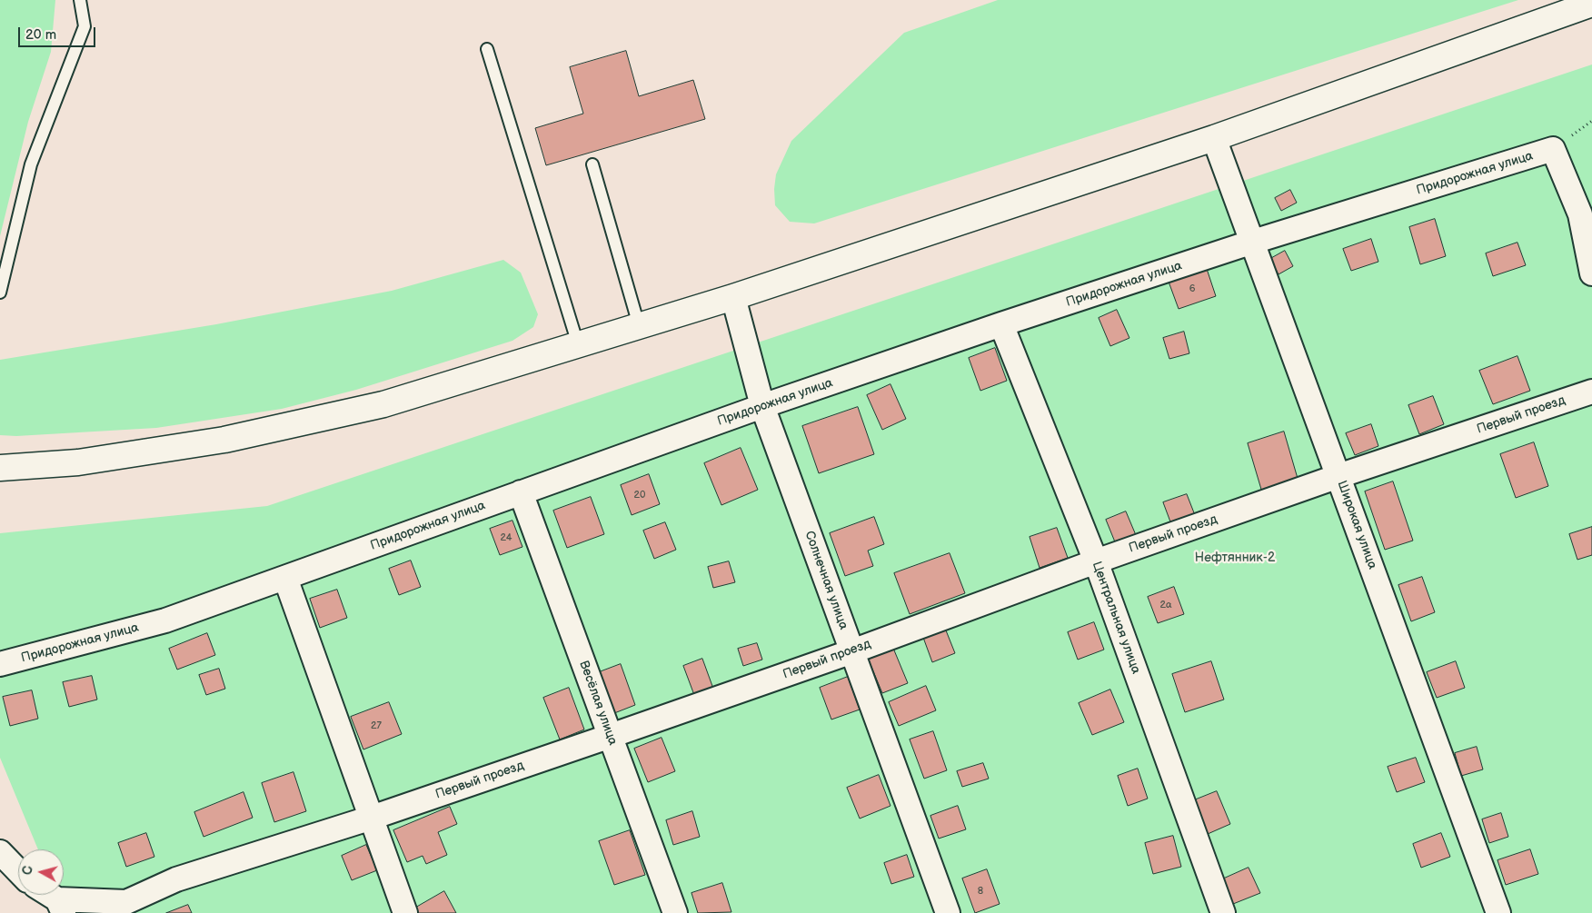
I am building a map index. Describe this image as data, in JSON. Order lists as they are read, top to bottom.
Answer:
{
  "streets": {
    "street": [
      "Придорожная улица",
      "Первый проезд",
      "Широкая улица",
      "Солнечная улица",
      "Центральная улица",
      "Весёлая улица"
    ]
  },
  "crossings": [
    ["Придорожная улица", "Широкая улица"],
    ["Придорожная улица", "Солнечная улица"],
    ["Придорожная улица", "Центральная улица"],
    ["Придорожная улица", "Весёлая улица"],
    ["Первый проезд", "Широкая улица"],
    ["Первый проезд", "Солнечная улица"],
    ["Первый проезд", "Центральная улица"],
    ["Первый проезд", "Весёлая улица"]
  ],
  "parks": ["Нефтянник-2"],
  "house_numbers": [
    "6",
    "20",
    "24",
    "2а",
    "27",
    "8"
  ],
  "scale_bar": "20 m",
  "north": "left"
}
